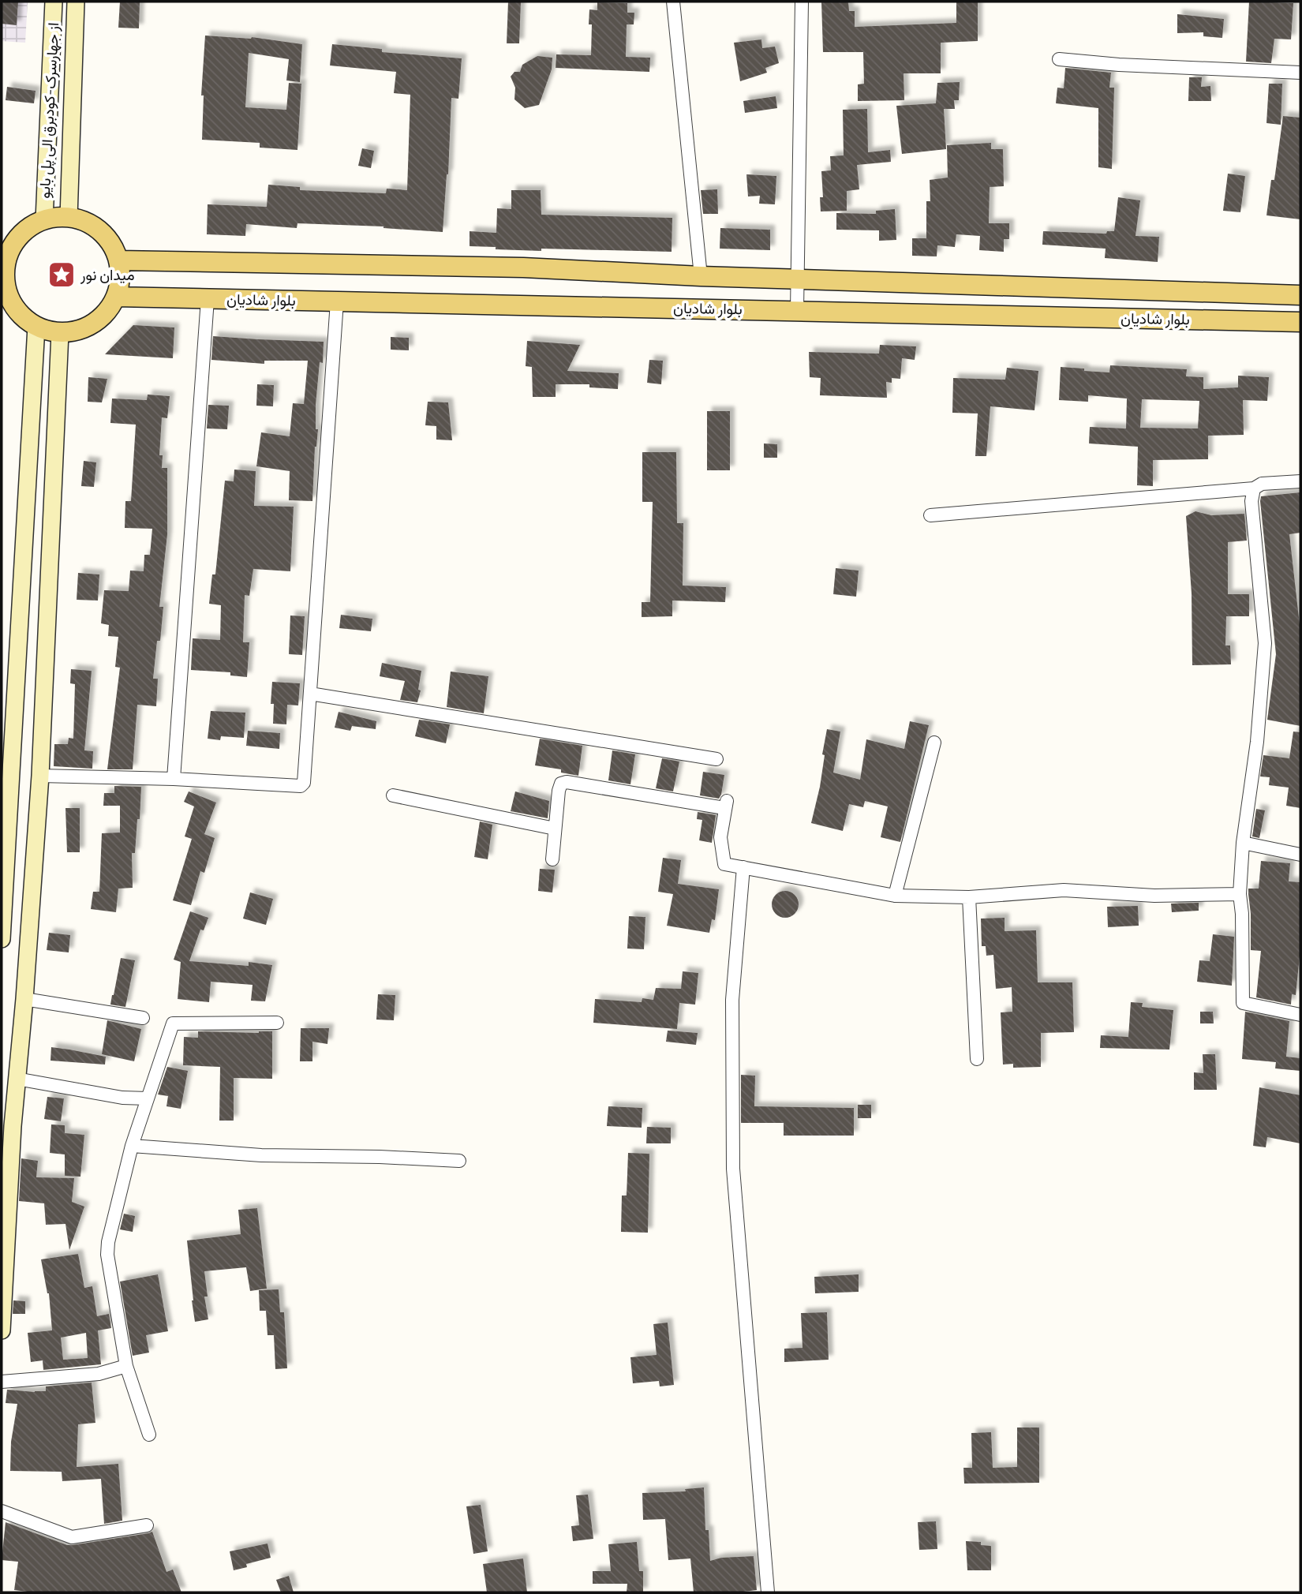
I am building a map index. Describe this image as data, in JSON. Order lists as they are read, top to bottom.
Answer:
{
  "streets": {
    "main road": ["بلوار شادیان"],
    "street": ["از جهارسرک-کودبرق الی پل بایو"]
  },
  "crossings": [
    ["از جهارسرک-کودبرق الی پل بایو", "بلوار شادیان"]
  ],
  "places": {
    "place": ["میدان نور"]
  }
}
